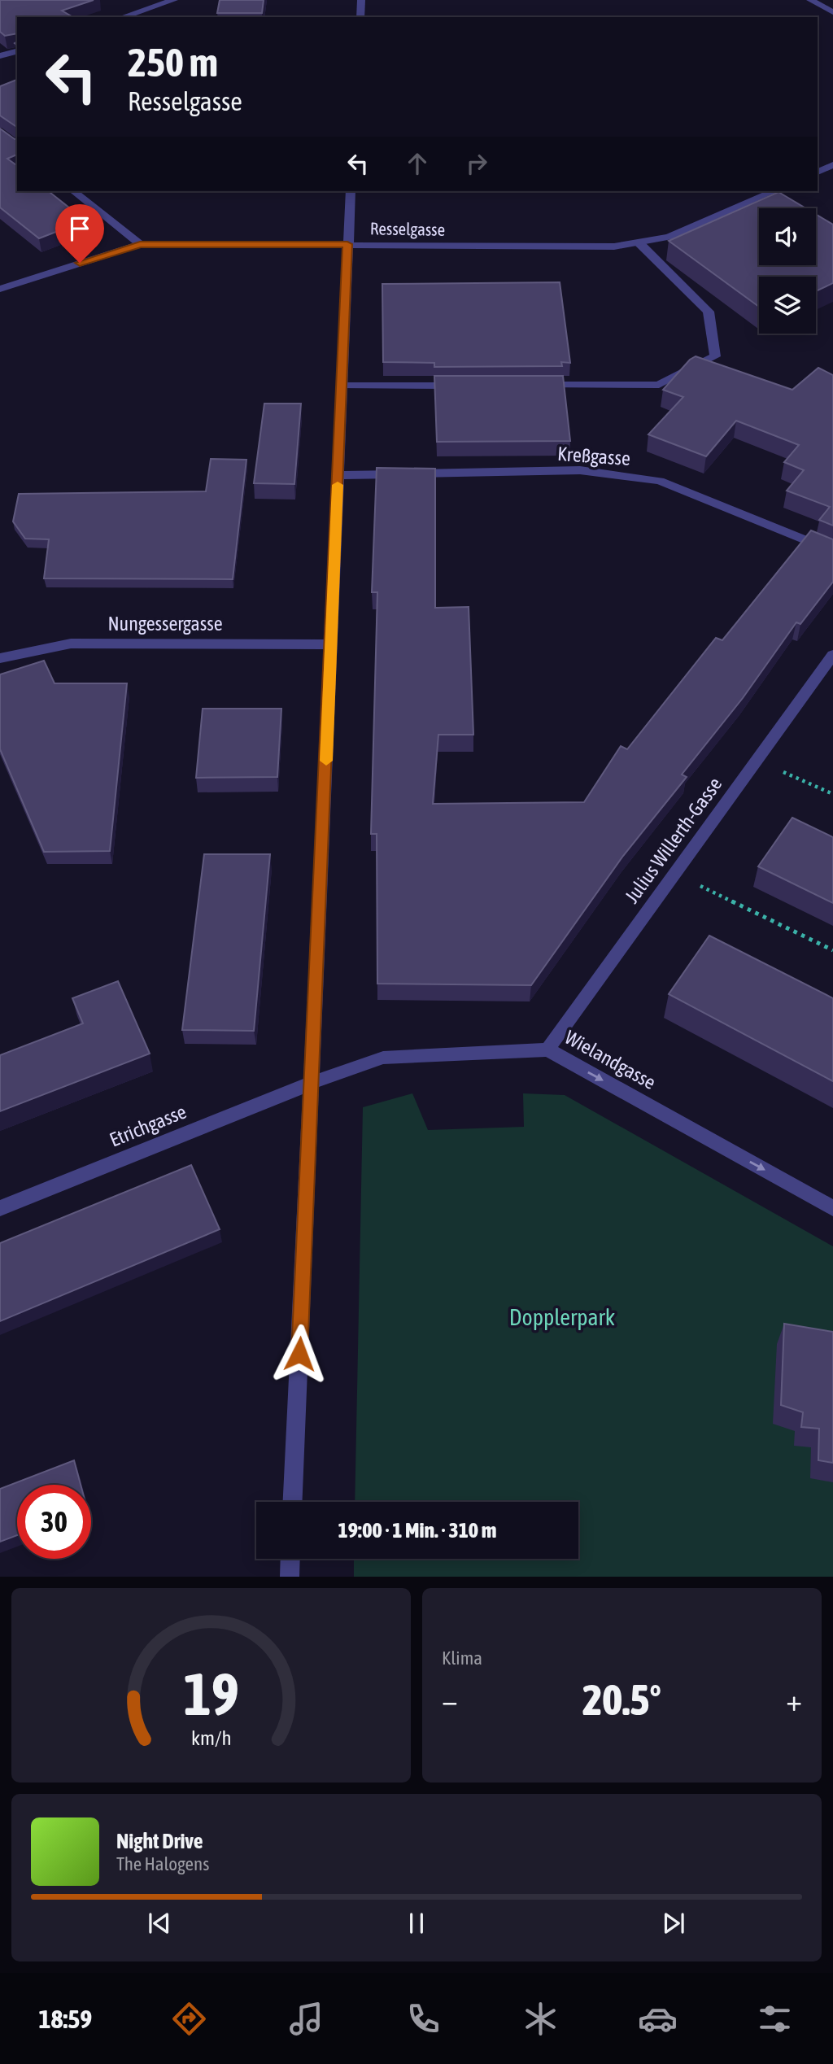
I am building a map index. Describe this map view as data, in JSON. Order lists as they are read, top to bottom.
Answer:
{
  "streets": {
    "street": [
      "Resselgasse",
      "Kreßgasse",
      "Nungessergasse",
      "Julius Willerth-Gasse",
      "Wielandgasse",
      "Etrichgasse"
    ]
  },
  "crossings": [
    ["Julius Willerth-Gasse", "Wielandgasse"],
    ["Wielandgasse", "Etrichgasse"]
  ],
  "one_way": ["Wielandgasse"],
  "parks": ["Dopplerpark"],
  "page": {
    "turn": ["250 m", "Resselgasse"],
    "limit": "30",
    "trip": "19:00 · 1 Min. · 310 m",
    "tile": "Klima",
    "heat": ["−", "20.5°", "+"],
    "song": ["Night Drive", "The Halogens"],
    "tabs": "18:59",
    "gauge": ["19", "km/h"]
  }
}
